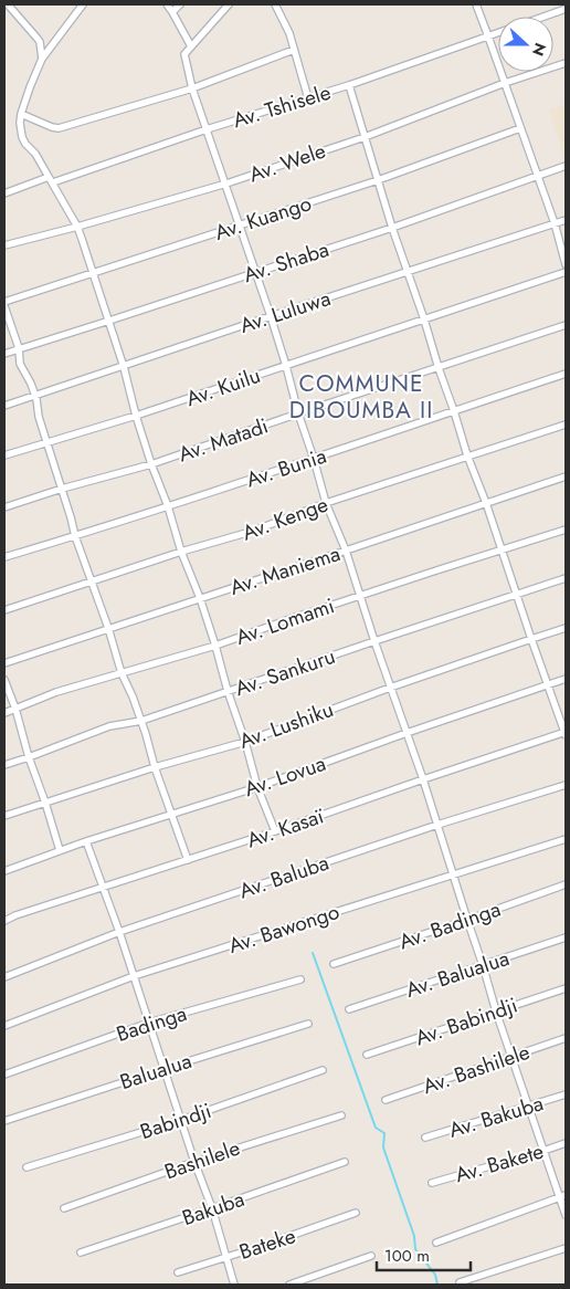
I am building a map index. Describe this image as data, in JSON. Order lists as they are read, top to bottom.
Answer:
{
  "streets": {
    "street": [
      "Av. Tshisele",
      "Av. Wele",
      "Av. Kuango",
      "Av. Shaba",
      "Av. Luluwa",
      "Av. Kuilu",
      "Av. Matadi",
      "Av. Bunia",
      "Av. Kenge",
      "Av. Maniema",
      "Av. Lomami",
      "Av. Sankuru",
      "Av. Lushiku",
      "Av. Lovua",
      "Av. Kasaï",
      "Av. Baluba",
      "Av. Badinga",
      "Av. Bawongo",
      "Av. Balualua",
      "Av. Babindji",
      "Badinga",
      "Av. Bashilele",
      "Balualua",
      "Av. Bakuba",
      "Babindji",
      "Bashilele",
      "Av. Bakete",
      "Bakuba",
      "Bateke"
    ]
  },
  "districts": ["COMMUNE DIBOUMBA II"],
  "scale_bar": "100 m",
  "north": "right"
}
